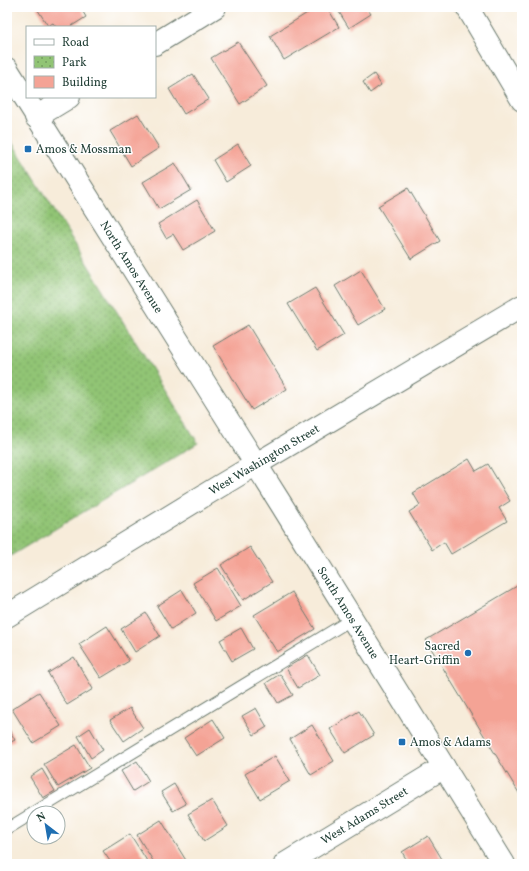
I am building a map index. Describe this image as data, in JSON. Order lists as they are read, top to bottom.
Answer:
{
  "streets": {
    "street": [
      "North Amos Avenue",
      "West Washington Street",
      "South Amos Avenue",
      "West Adams Street"
    ]
  },
  "crossings": [
    ["North Amos Avenue", "West Washington Street"],
    ["North Amos Avenue", "South Amos Avenue"],
    ["West Washington Street", "South Amos Avenue"],
    ["South Amos Avenue", "West Adams Street"]
  ],
  "places": {
    "transit": ["Amos & Mossman", "Amos & Adams"],
    "other": ["Sacred Heart-Griffin"]
  },
  "legend": ["Road", "Park", "Building"],
  "north": "top left"
}
